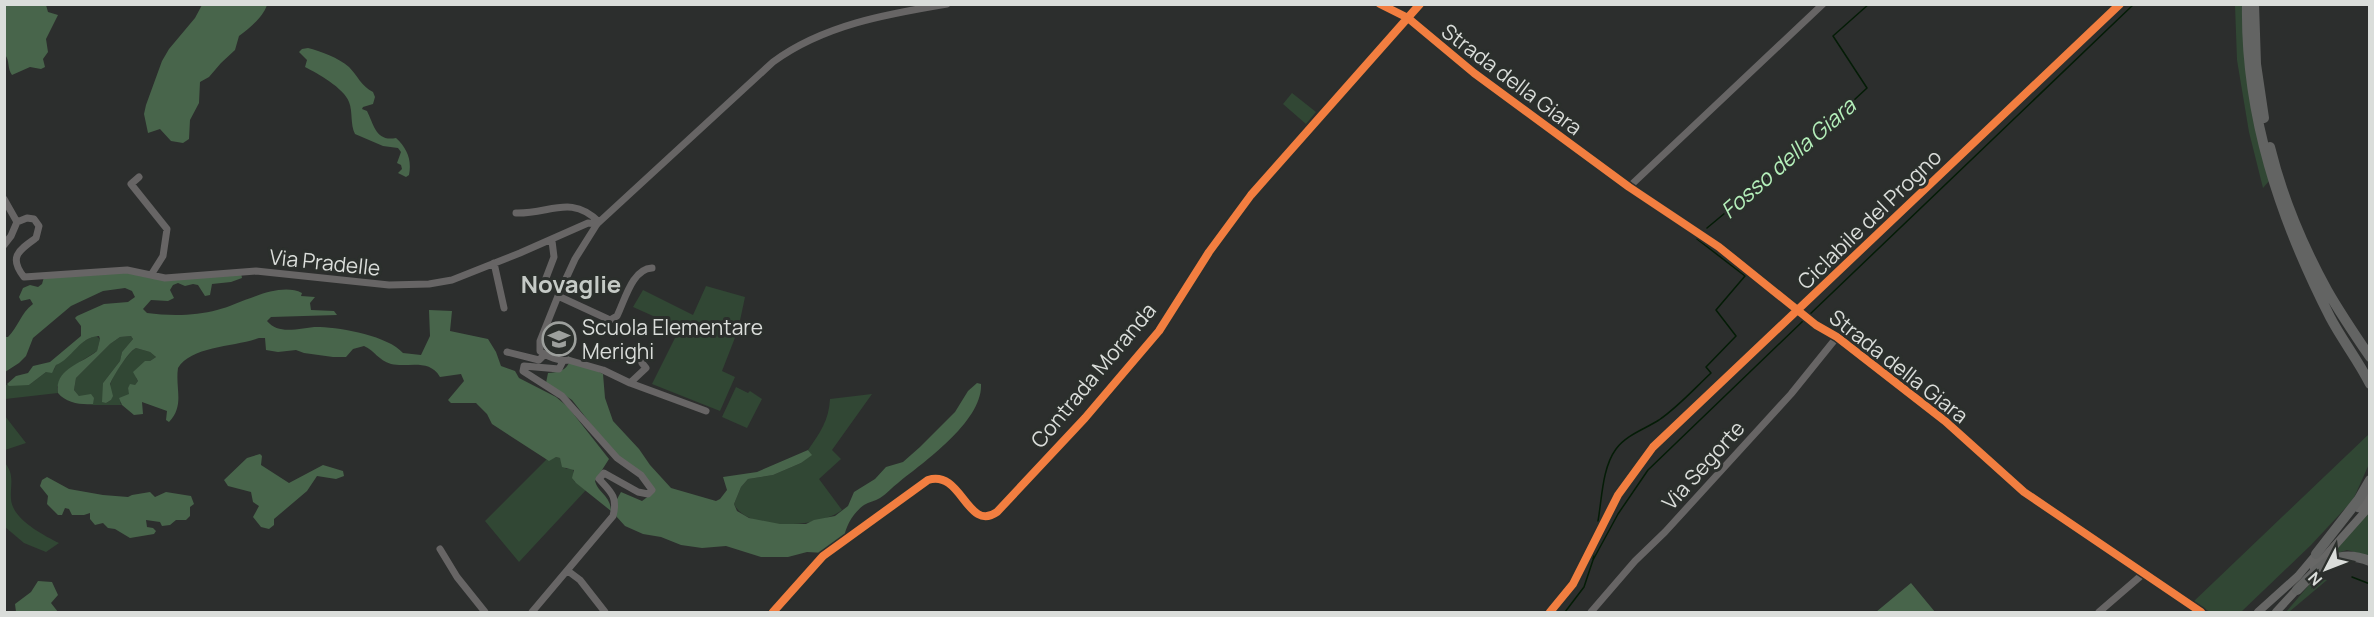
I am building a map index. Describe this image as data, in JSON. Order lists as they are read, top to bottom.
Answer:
{
  "streets": {
    "street": [
      "Strada della Giara",
      "Via Pradelle",
      "Contrada Moranda",
      "Via Segorte"
    ],
    "cycle path": ["Ciclabile del Progno"]
  },
  "crossings": [
    ["Strada della Giara", "Contrada Moranda"],
    ["Strada della Giara", "Via Segorte"]
  ],
  "districts": ["Novaglie"],
  "water": ["Fosso della Giara"],
  "places": {
    "school or university": ["Scuola Elementare Merighi"]
  },
  "north": "bottom left"
}
